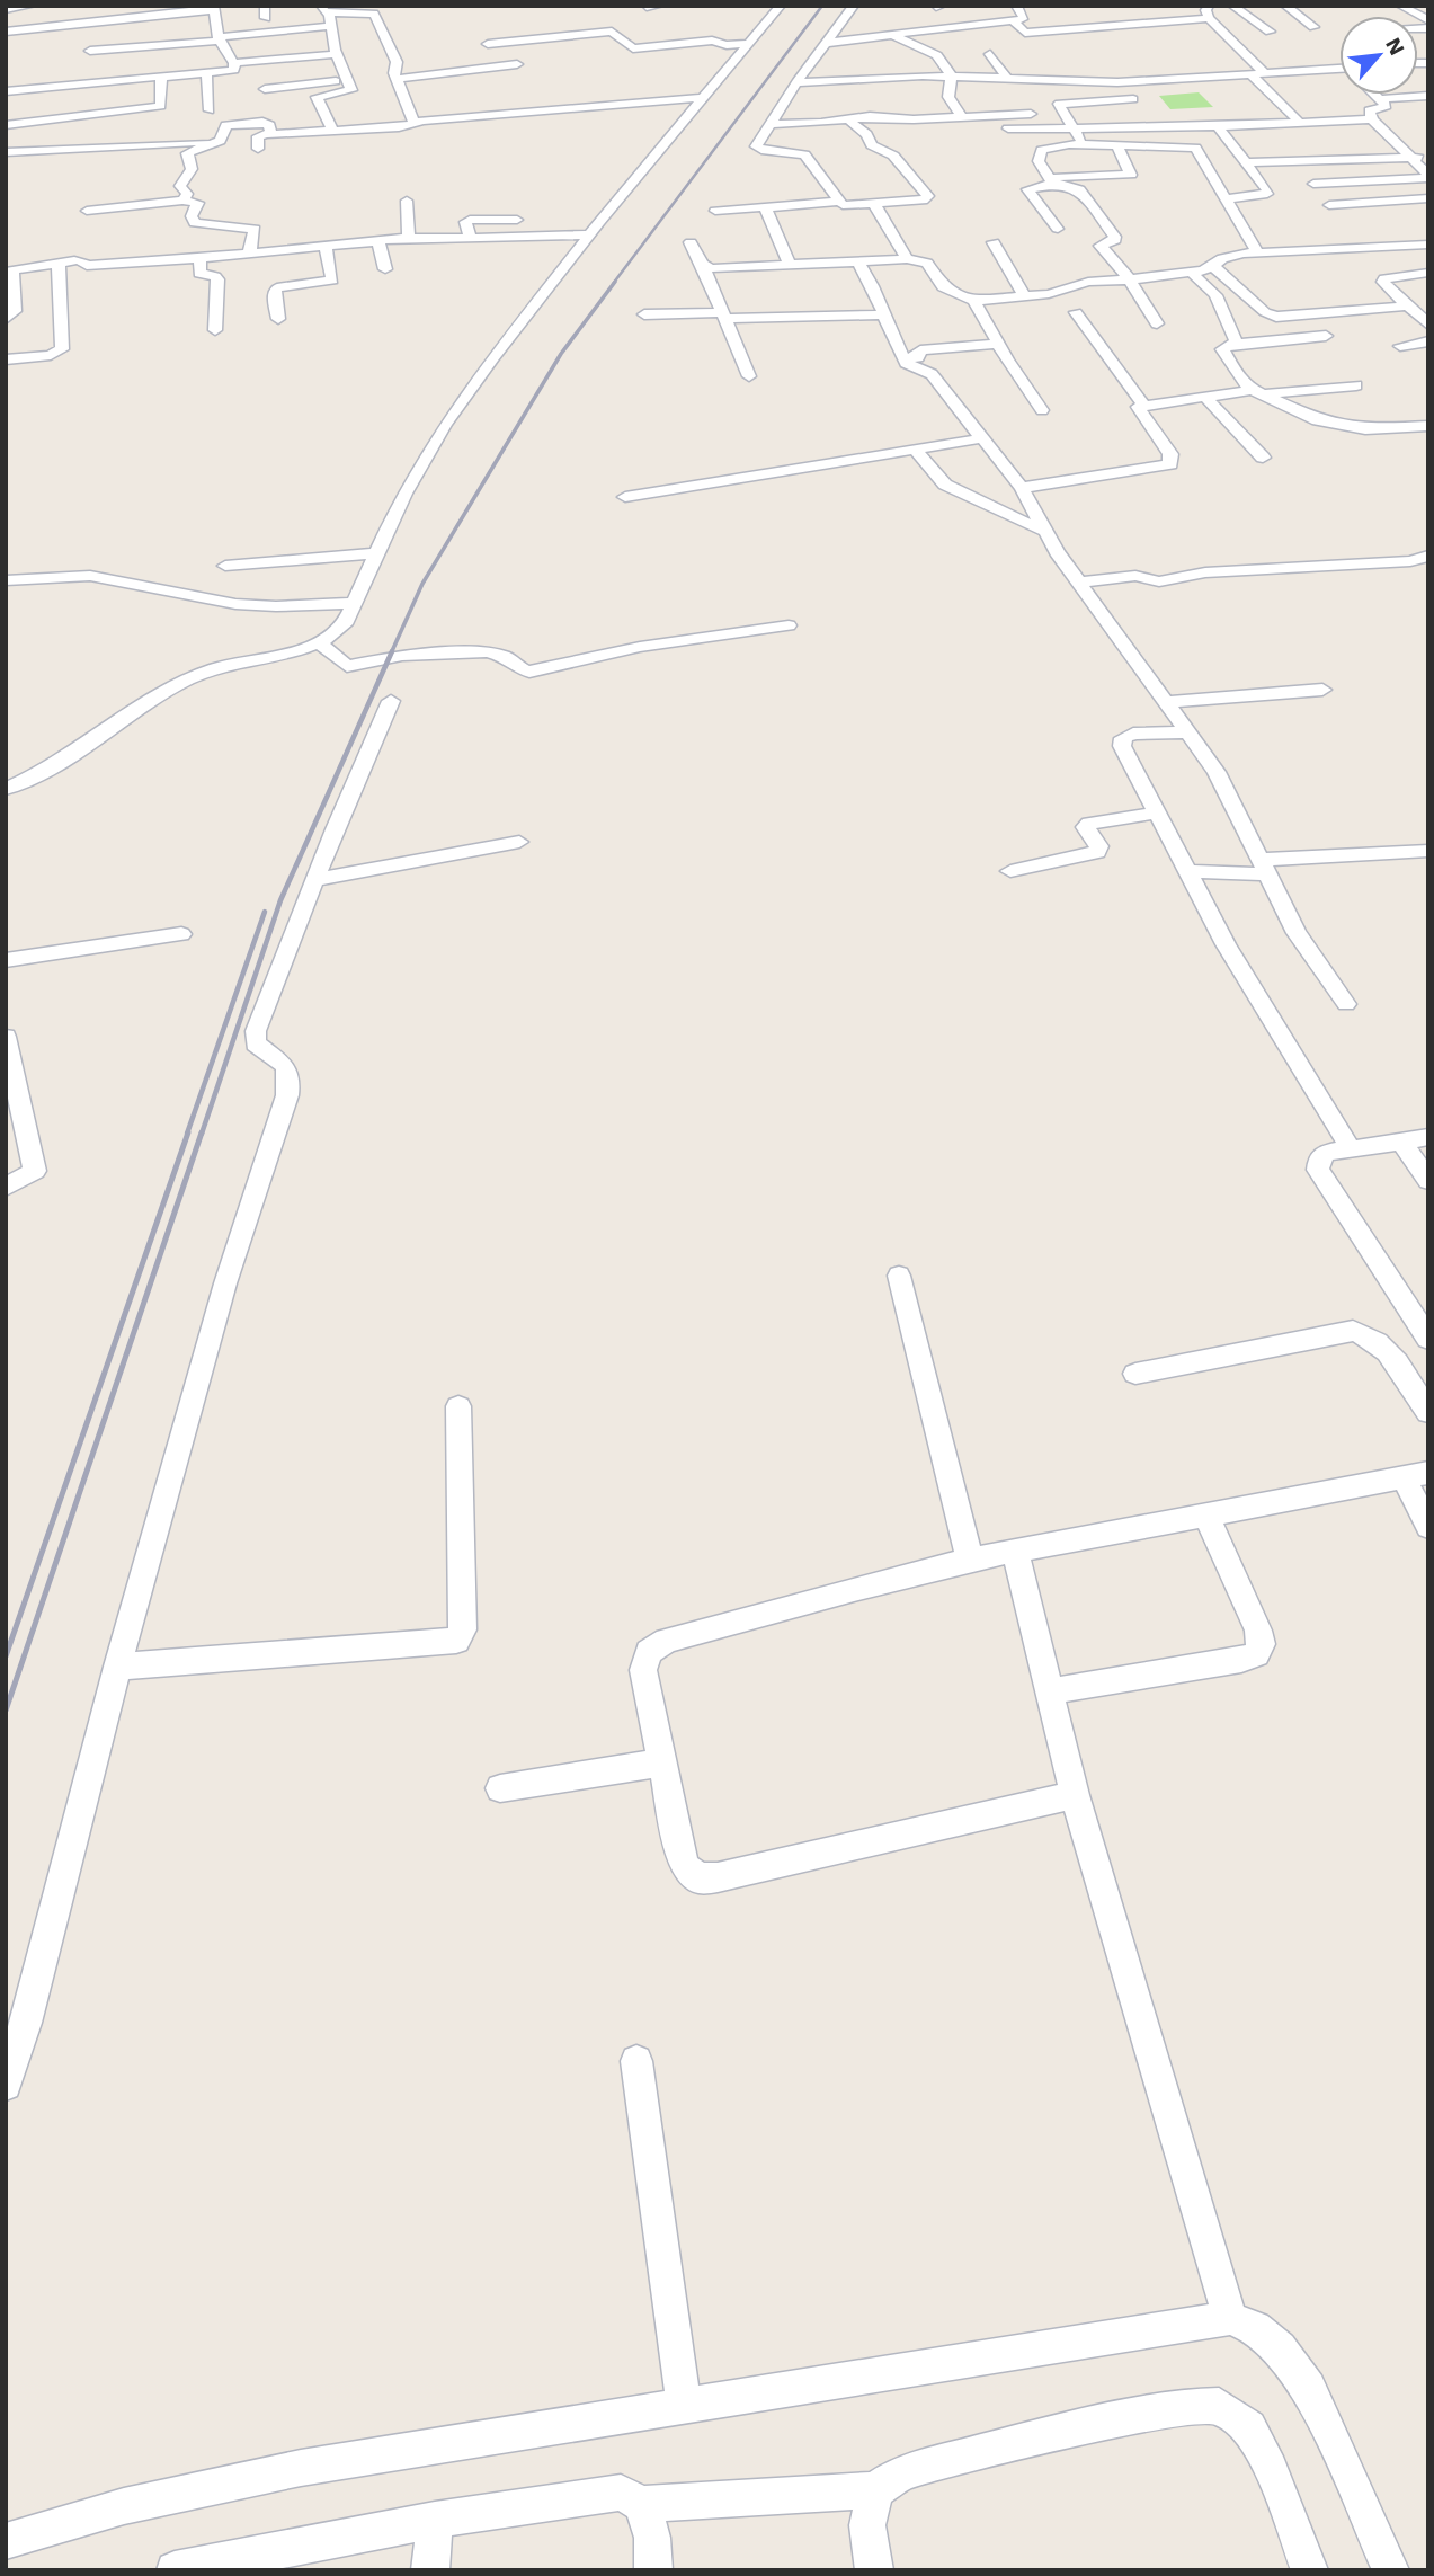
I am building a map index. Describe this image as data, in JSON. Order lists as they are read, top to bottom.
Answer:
{
  "north": "top right"
}
